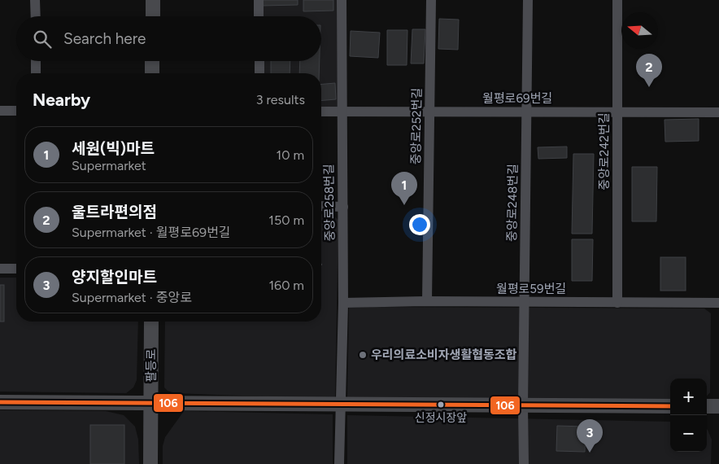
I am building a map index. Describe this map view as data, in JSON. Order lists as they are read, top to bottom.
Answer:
{
  "streets": {
    "main road": ["팔등로"],
    "street": [
      "월평로69번길",
      "중앙로252번길",
      "중앙로242번길",
      "중앙로258번길",
      "중앙로248번길",
      "월평로59번길"
    ]
  },
  "crossings": [
    ["월평로69번길", "중앙로252번길"],
    ["월평로69번길", "중앙로242번길"],
    ["월평로69번길", "중앙로258번길"],
    ["월평로69번길", "중앙로248번길"],
    ["중앙로252번길", "월평로59번길"],
    ["중앙로242번길", "월평로59번길"],
    ["중앙로258번길", "월평로59번길"],
    ["중앙로248번길", "월평로59번길"]
  ],
  "places": ["우리의료소비자생활협동조합", "신정시장앞"],
  "lines": ["transit line 106"],
  "north": "left",
  "page": {
    "search": "Search here",
    "pins": ["2", "1", "3"],
    "heading": ["Nearby", "3 results"],
    "list": [
      {
        "mark": "1",
        "name": "세원(빅)마트",
        "note": "Supermarket",
        "value": "10 m"
      },
      {
        "mark": "2",
        "name": "울트라편의점",
        "note": "Supermarket · 월평로69번길",
        "value": "150 m"
      },
      {
        "mark": "3",
        "name": "양지할인마트",
        "note": "Supermarket · 중앙로",
        "value": "160 m"
      }
    ],
    "map_buttons": ["+", "−"]
  }
}
